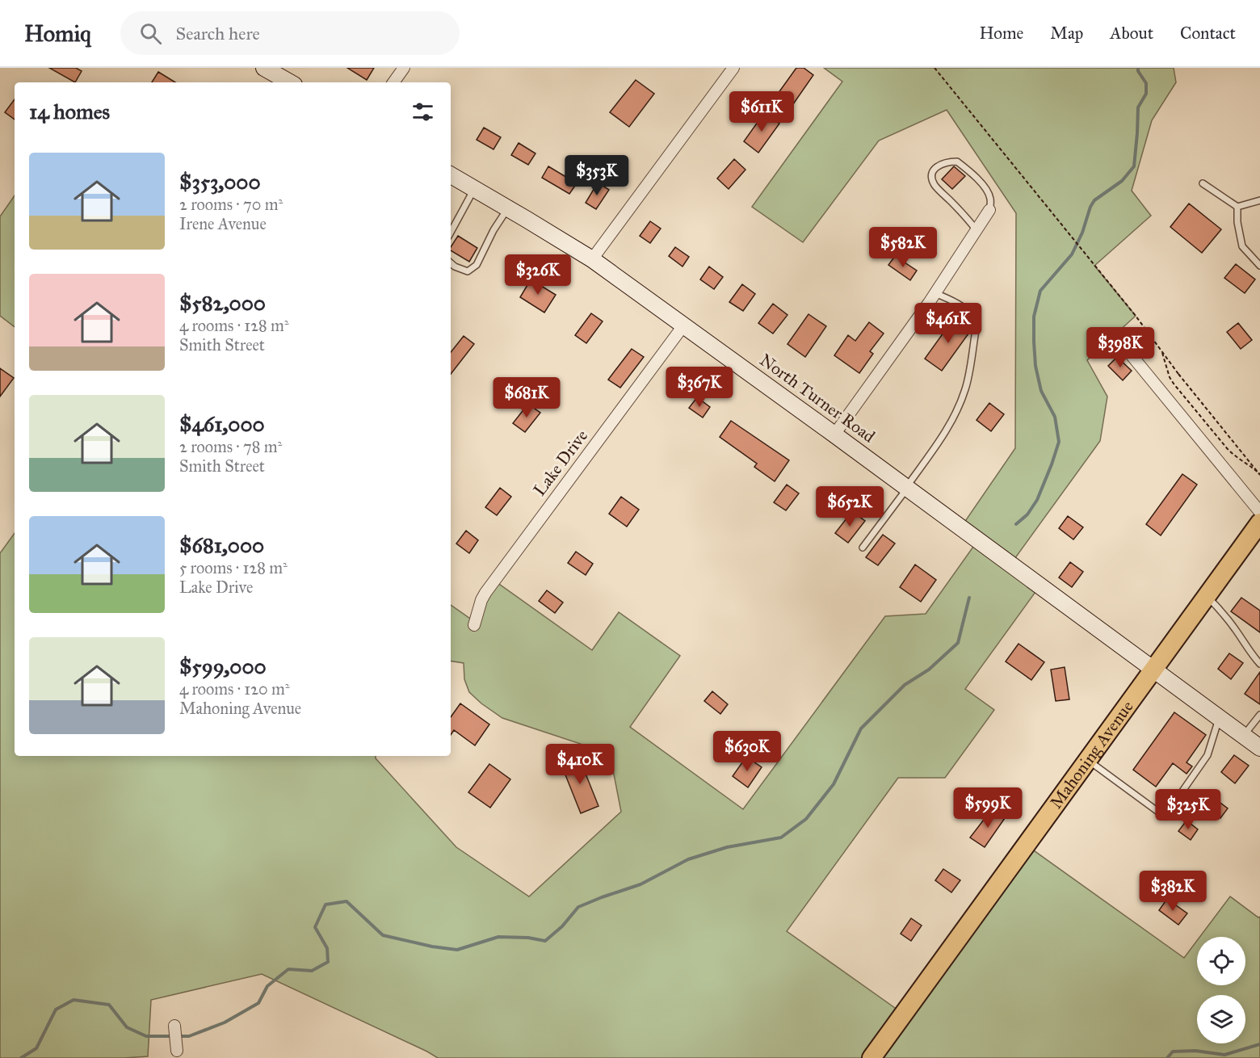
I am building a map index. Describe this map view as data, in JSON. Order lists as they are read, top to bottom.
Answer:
{
  "streets": {
    "main road": ["Mahoning Avenue"],
    "street": ["North Turner Road", "Lake Drive"]
  },
  "crossings": [
    ["North Turner Road", "Lake Drive"],
    ["North Turner Road", "Mahoning Avenue"]
  ],
  "page": {
    "header": "Homiq",
    "search": "Search here",
    "nav": [
      "Home",
      "Map",
      "About",
      "Contact"
    ],
    "heading": "14 homes",
    "price": [
      "$611K",
      "$353K",
      "$582K",
      "$326K",
      "$461K",
      "$398K",
      "$367K",
      "$681K",
      "$652K",
      "$630K",
      "$410K",
      "$599K",
      "$325K",
      "$382K"
    ],
    "list": [
      {
        "name": "$353,000",
        "note": "2 rooms · 70 m² · Irene Avenue"
      },
      {
        "name": "$582,000",
        "note": "4 rooms · 128 m² · Smith Street"
      },
      {
        "name": "$461,000",
        "note": "2 rooms · 78 m² · Smith Street"
      },
      {
        "name": "$681,000",
        "note": "5 rooms · 128 m² · Lake Drive"
      },
      {
        "name": "$599,000",
        "note": "4 rooms · 120 m² · Mahoning Avenue"
      }
    ]
  }
}
